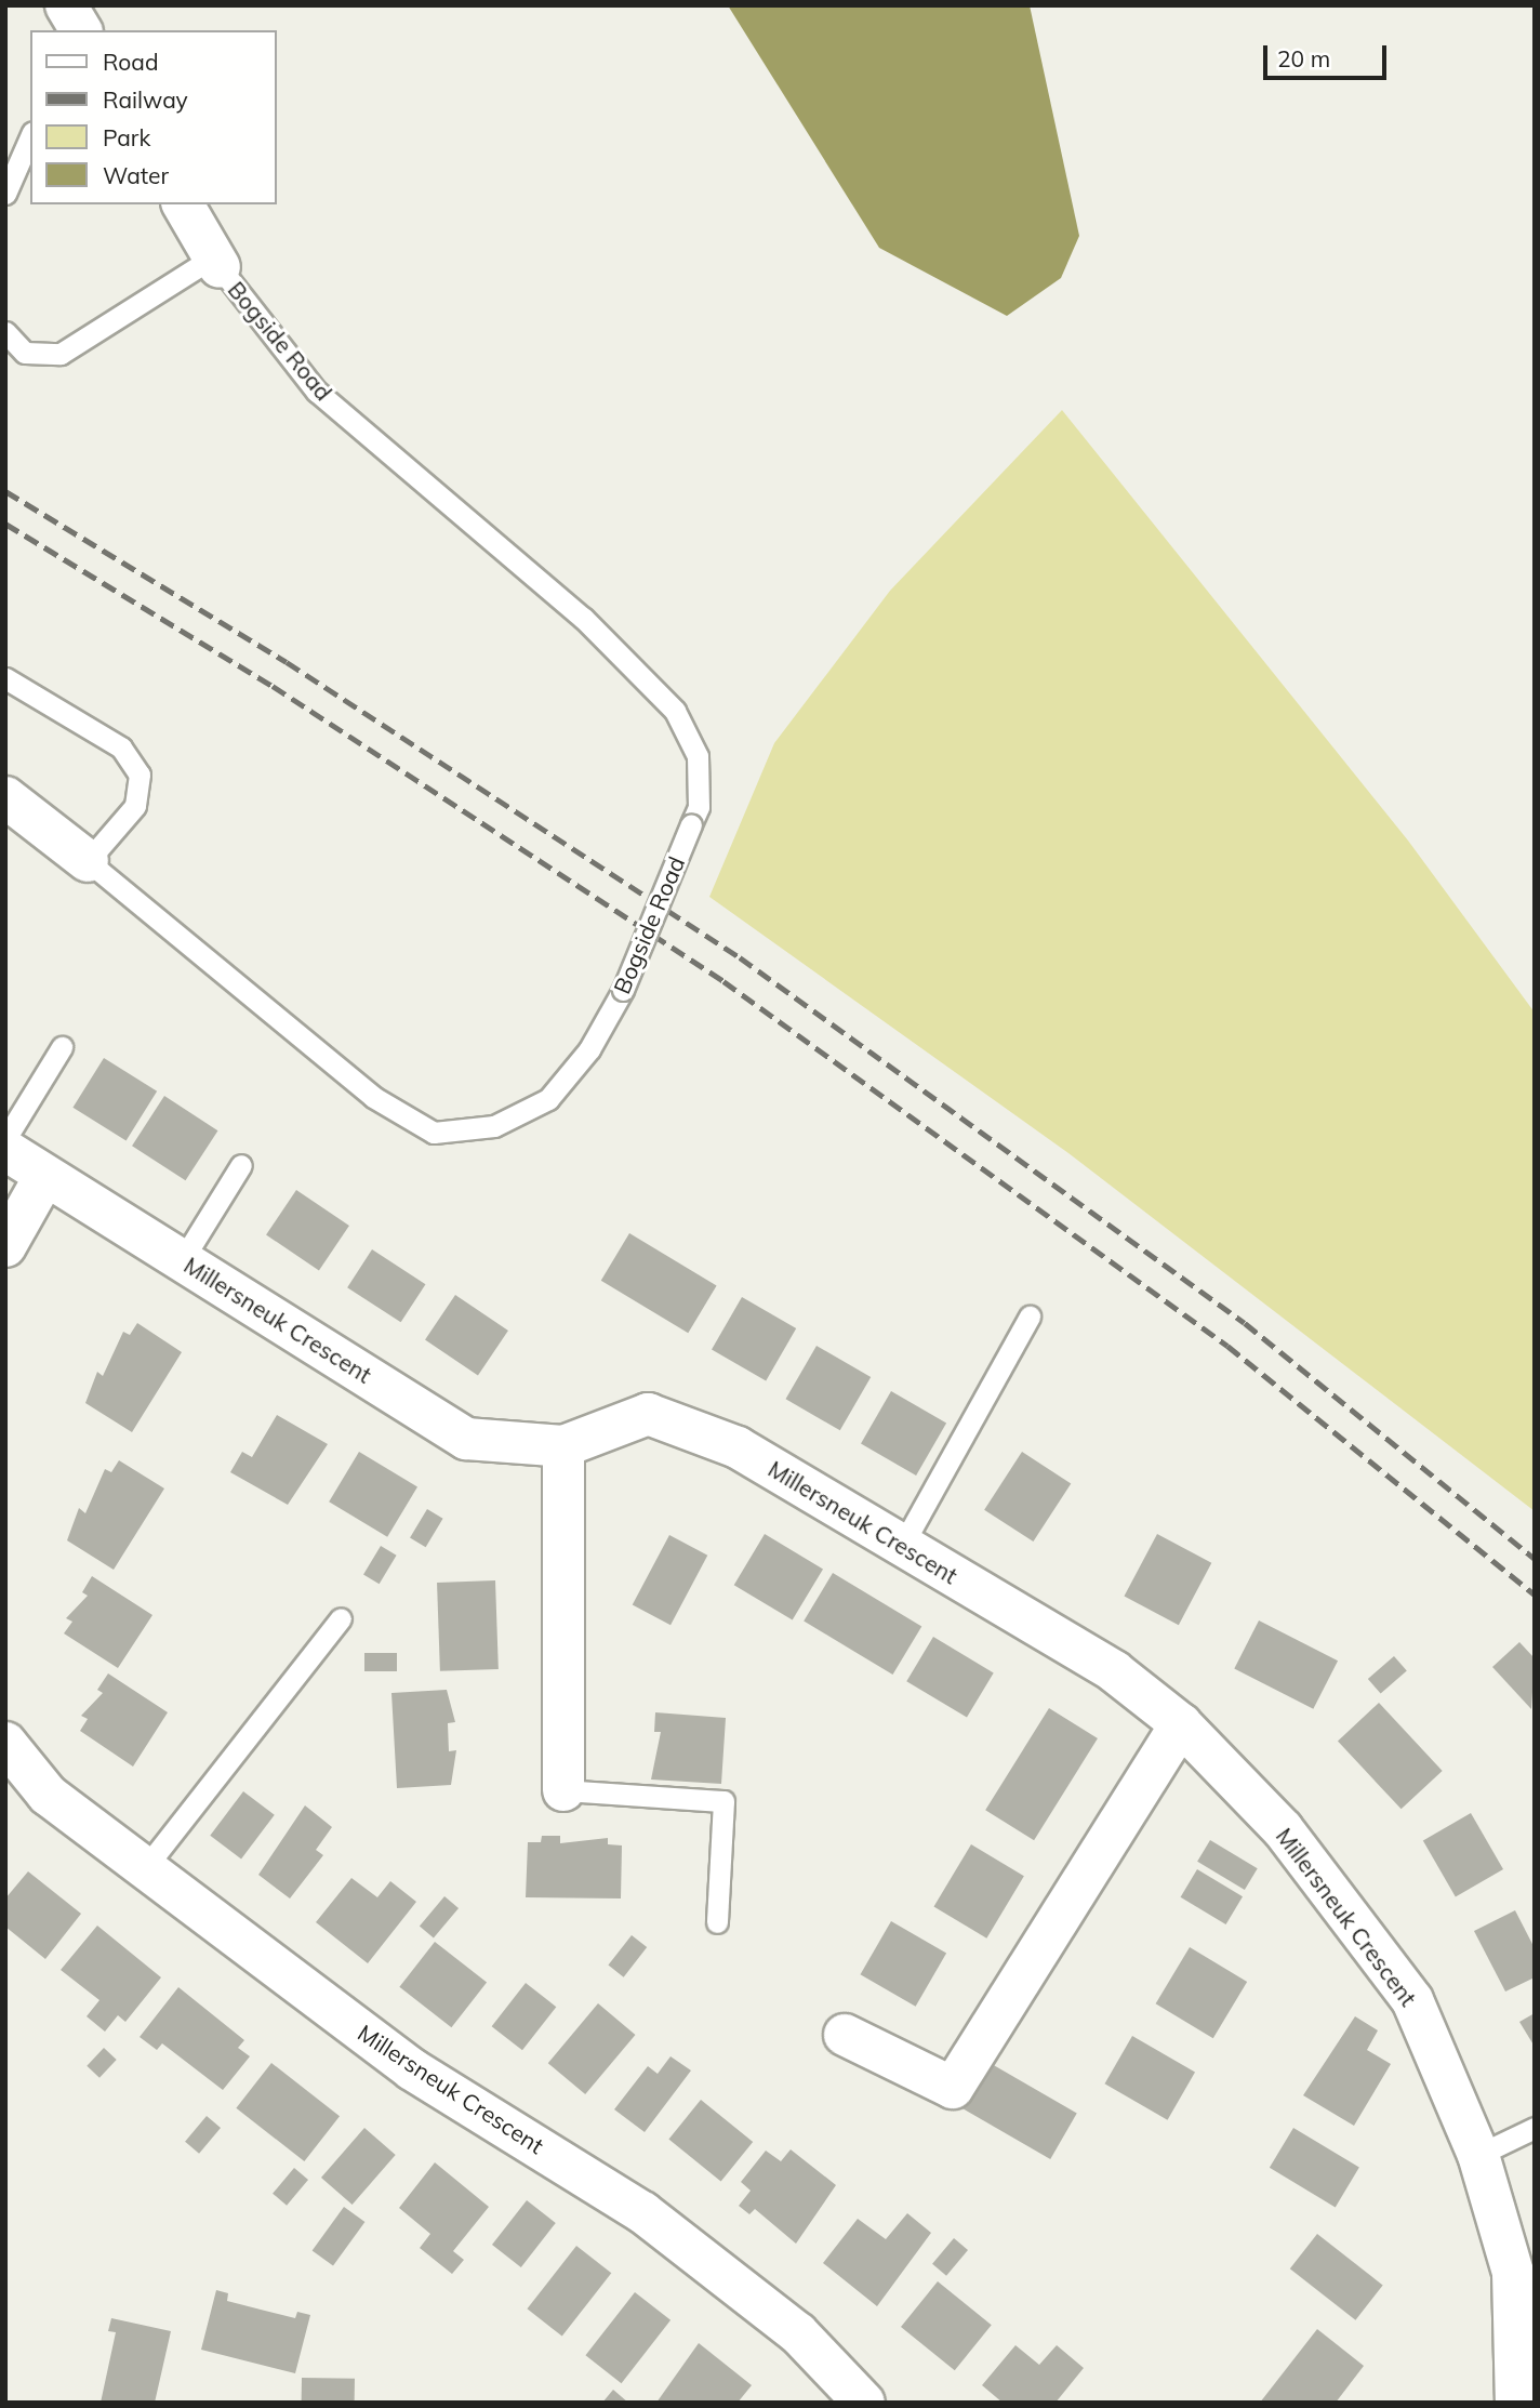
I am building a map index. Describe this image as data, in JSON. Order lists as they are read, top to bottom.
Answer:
{
  "streets": {
    "street": ["Bogside Road", "Millersneuk Crescent"]
  },
  "legend": [
    "Road",
    "Railway",
    "Park",
    "Water"
  ],
  "scale_bar": "20 m"
}
